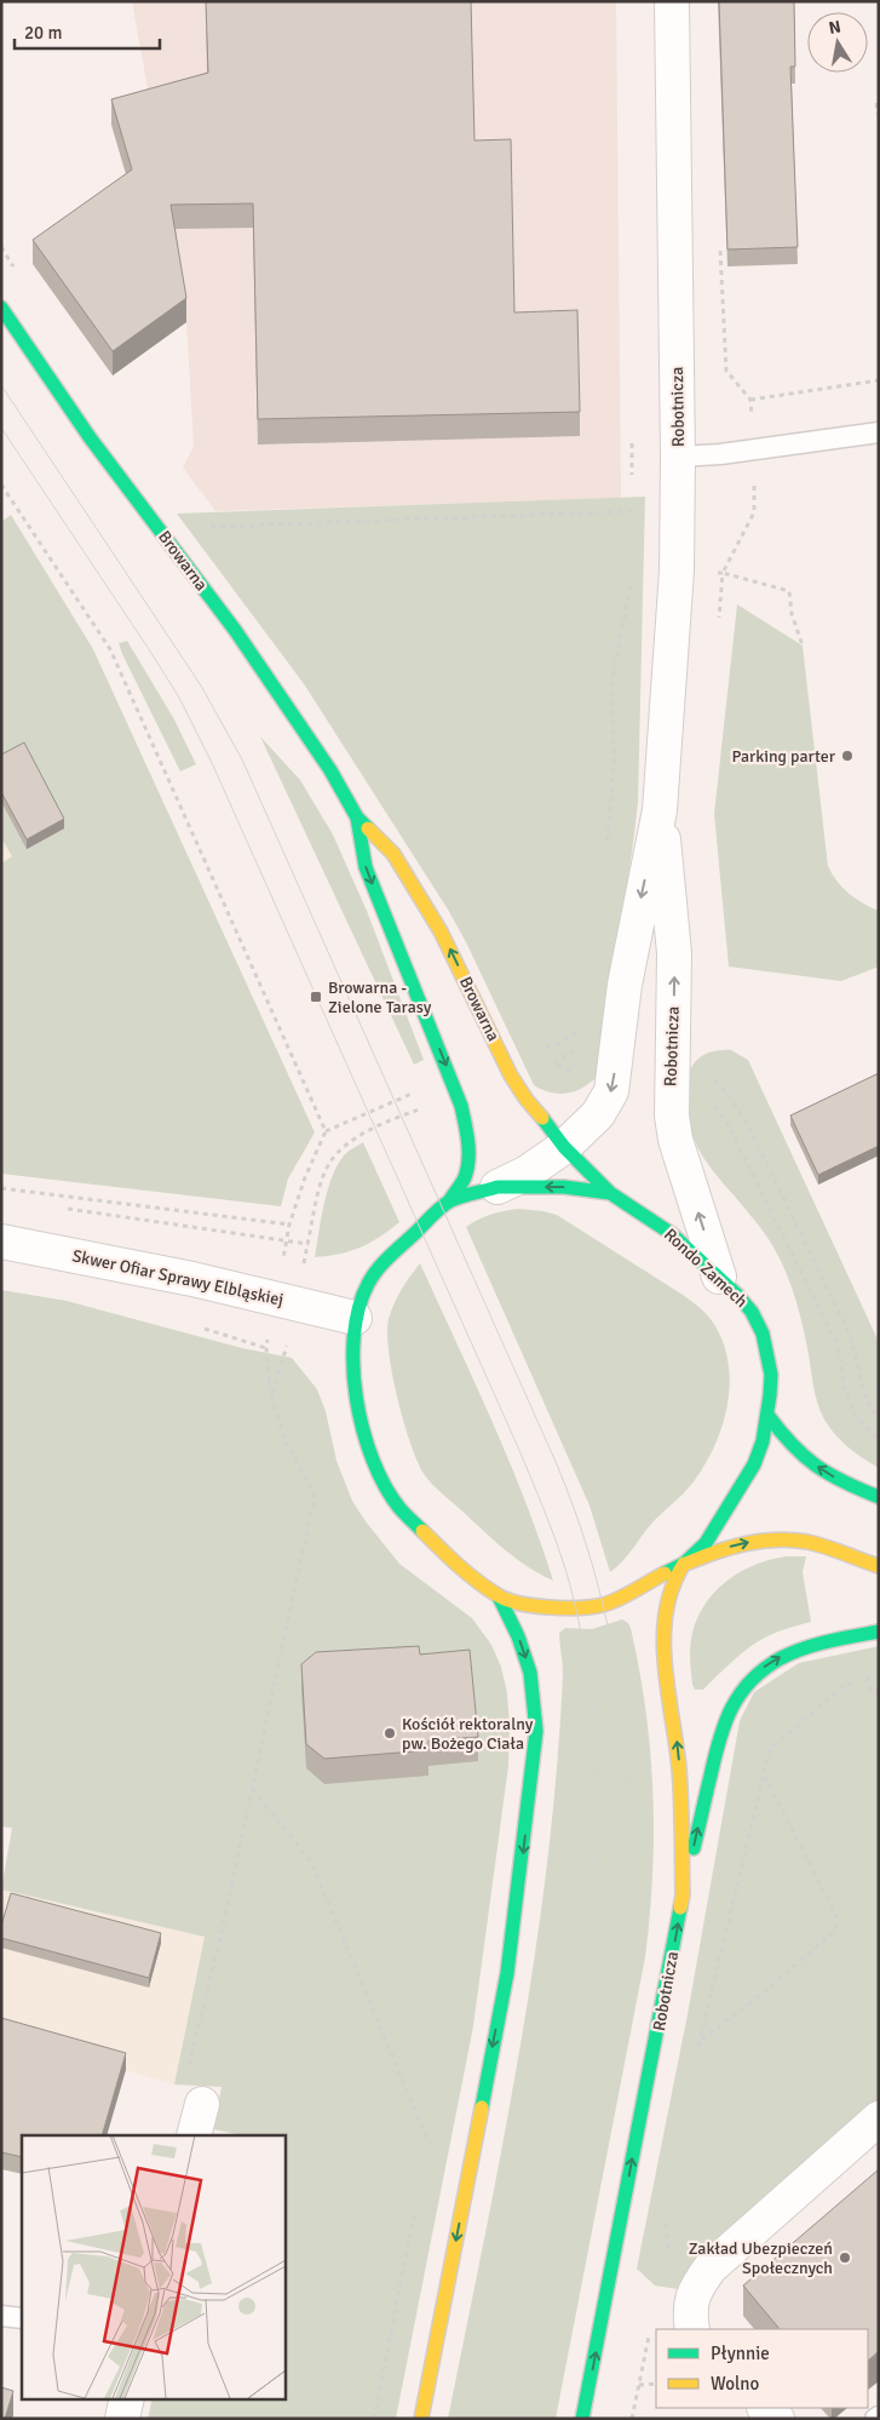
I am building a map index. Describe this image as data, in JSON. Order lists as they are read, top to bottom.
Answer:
{
  "streets": {
    "main road": ["Robotnicza", "Browarna", "Rondo Zamech"],
    "street": ["Skwer Ofiar Sprawy Elbląskiej"]
  },
  "crossings": [
    ["Robotnicza", "Browarna"],
    ["Robotnicza", "Rondo Zamech"],
    ["Browarna", "Rondo Zamech"],
    ["Rondo Zamech", "Skwer Ofiar Sprawy Elbląskiej"]
  ],
  "places": {
    "other": ["Parking parter", "Kościół rektoralny pw. Bożego Ciała", "Zakład Ubezpieczeń Społecznych"],
    "transit": ["Browarna - Zielone Tarasy"]
  },
  "legend": ["Płynnie", "Wolno"],
  "scale_bar": "20 m",
  "north": "top"
}
